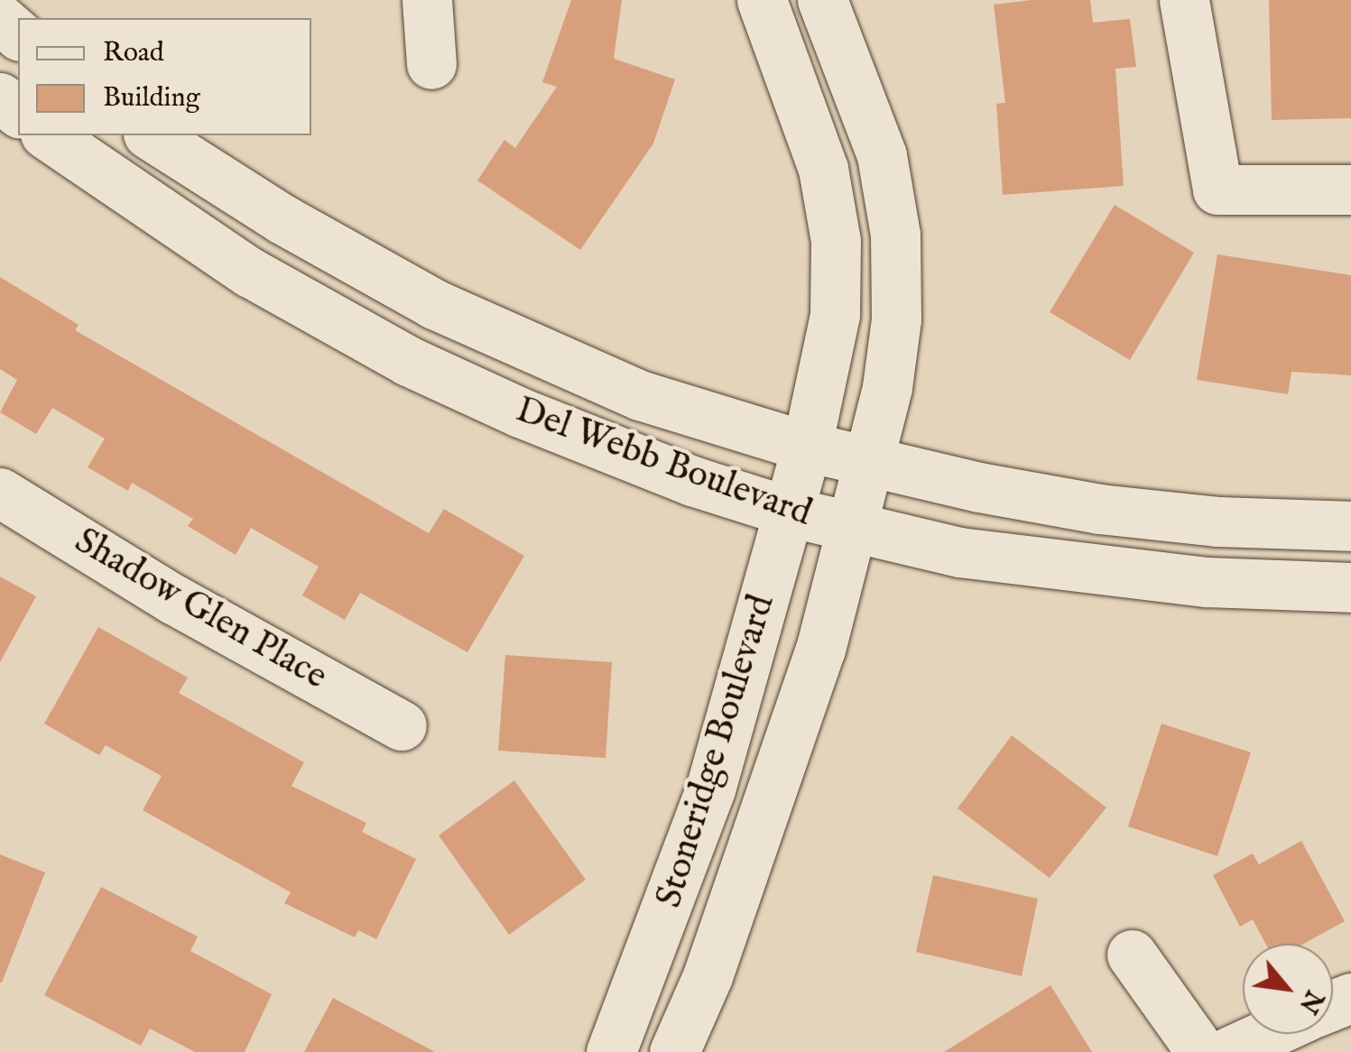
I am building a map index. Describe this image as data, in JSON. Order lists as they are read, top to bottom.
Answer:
{
  "streets": {
    "street": ["Del Webb Boulevard", "Shadow Glen Place", "Stoneridge Boulevard"]
  },
  "crossings": [
    ["Del Webb Boulevard", "Stoneridge Boulevard"]
  ],
  "legend": ["Road", "Building"],
  "north": "bottom right"
}
